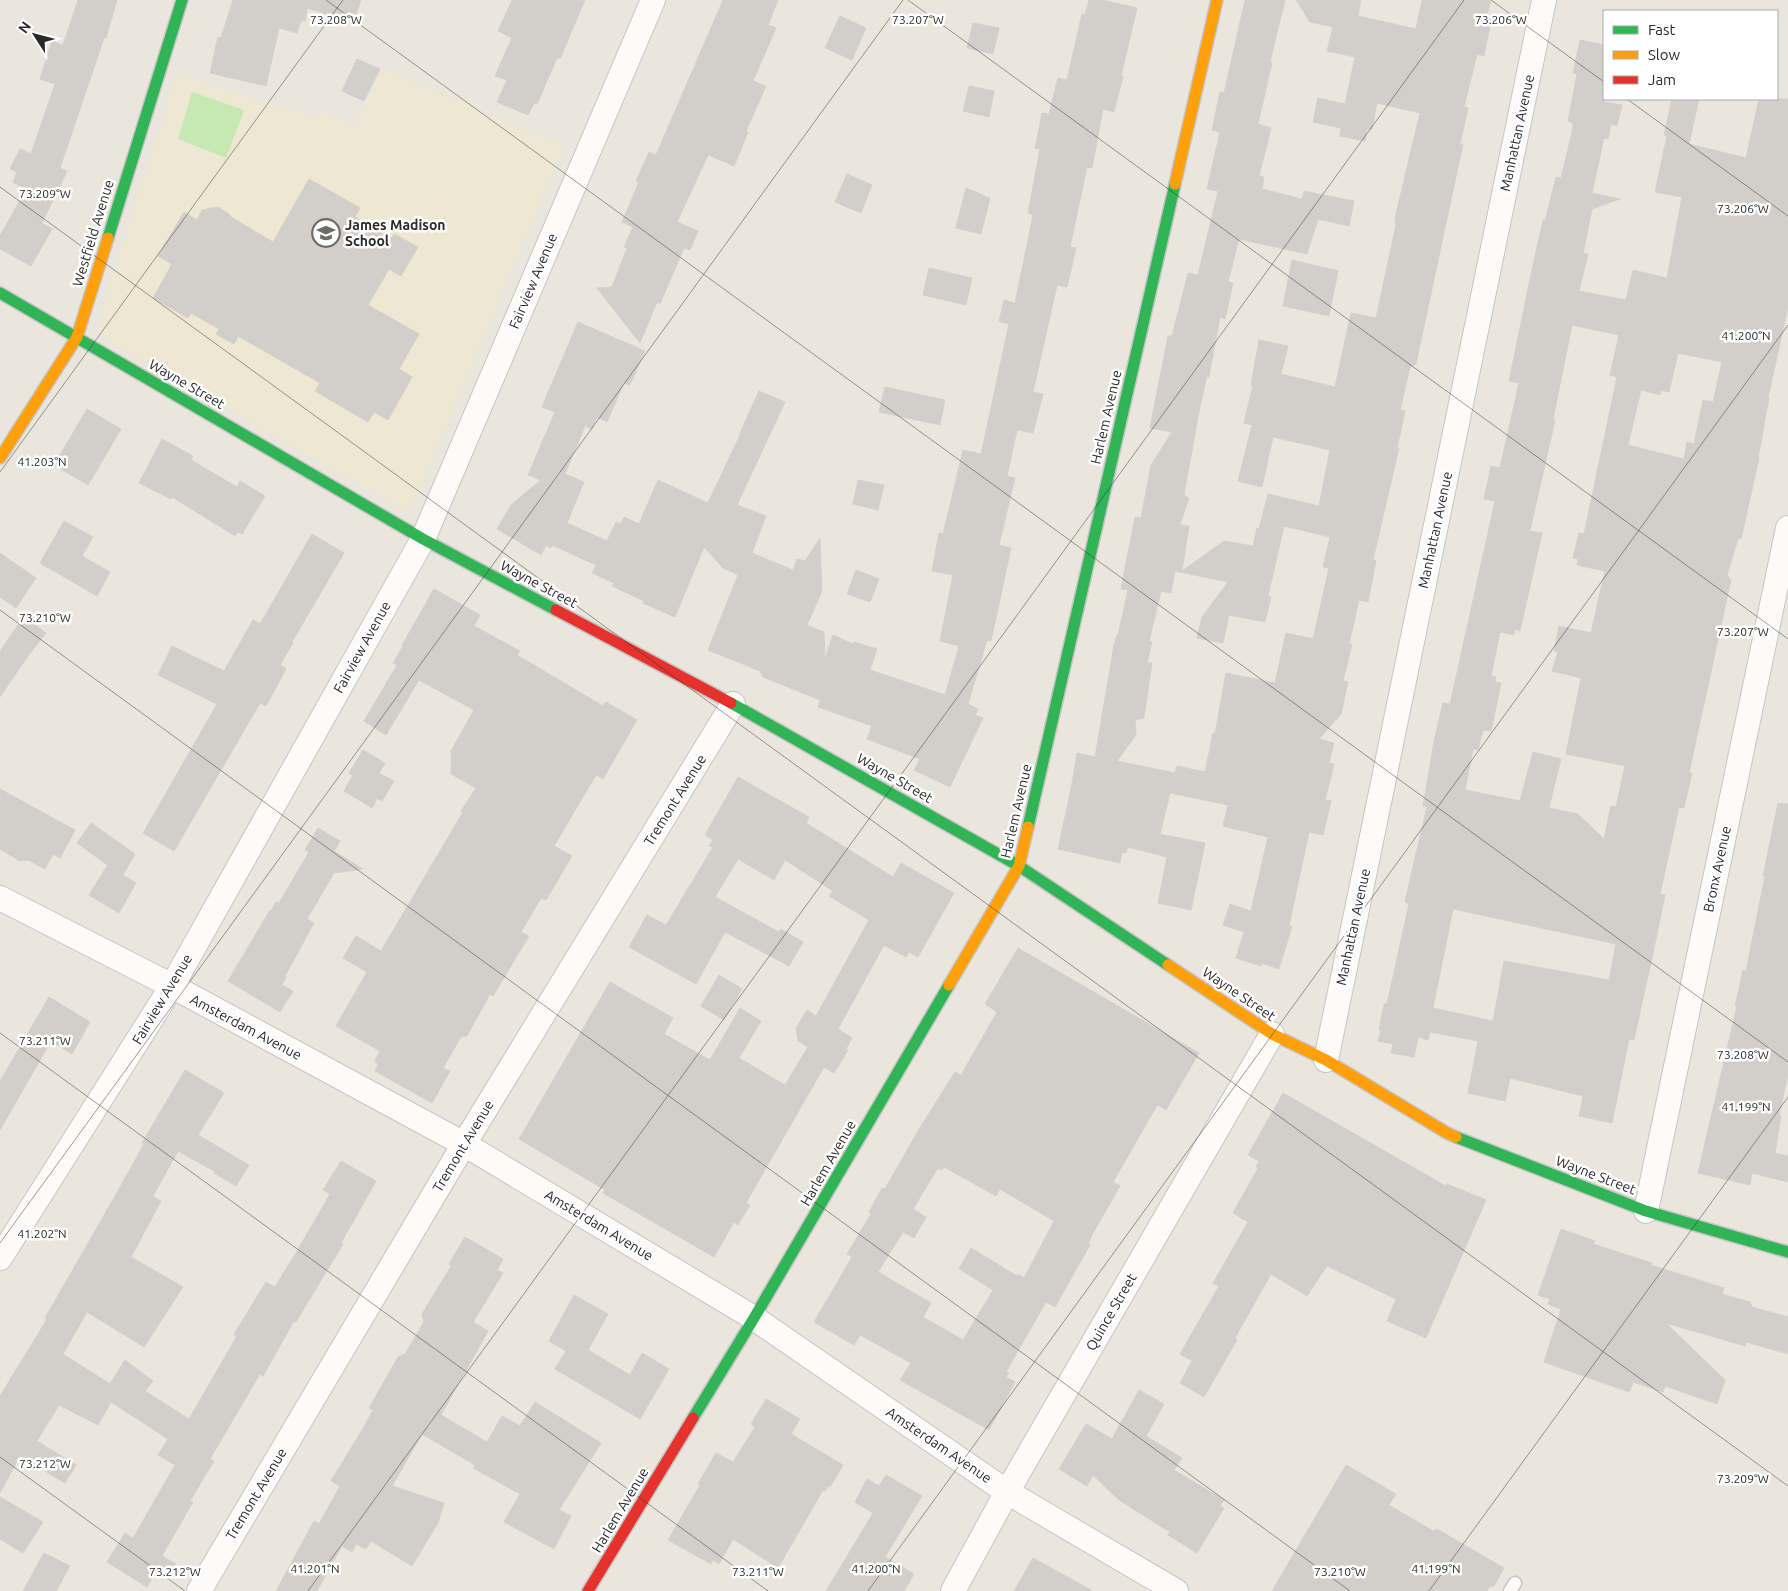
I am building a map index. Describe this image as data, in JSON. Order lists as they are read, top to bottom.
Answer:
{
  "streets": {
    "street": [
      "Manhattan Avenue",
      "Westfield Avenue",
      "Fairview Avenue",
      "Wayne Street",
      "Harlem Avenue",
      "Tremont Avenue",
      "Bronx Avenue",
      "Amsterdam Avenue",
      "Quince Street"
    ]
  },
  "crossings": [
    ["Manhattan Avenue", "Wayne Street"],
    ["Westfield Avenue", "Wayne Street"],
    ["Fairview Avenue", "Wayne Street"],
    ["Fairview Avenue", "Amsterdam Avenue"],
    ["Wayne Street", "Harlem Avenue"],
    ["Wayne Street", "Tremont Avenue"],
    ["Wayne Street", "Bronx Avenue"],
    ["Wayne Street", "Quince Street"],
    ["Harlem Avenue", "Amsterdam Avenue"],
    ["Tremont Avenue", "Amsterdam Avenue"],
    ["Amsterdam Avenue", "Quince Street"]
  ],
  "places": {
    "school or university": ["James Madison School"]
  },
  "legend": ["Fast", "Slow", "Jam"],
  "north": "top left",
  "coordinates": [
    "73.207°W",
    "73.206°W",
    "73.208°W",
    "73.209°W",
    "41.200°N",
    "41.203°N",
    "73.210°W",
    "73.211°W",
    "41.199°N",
    "41.202°N",
    "73.212°W",
    "41.201°N"
  ]
}
